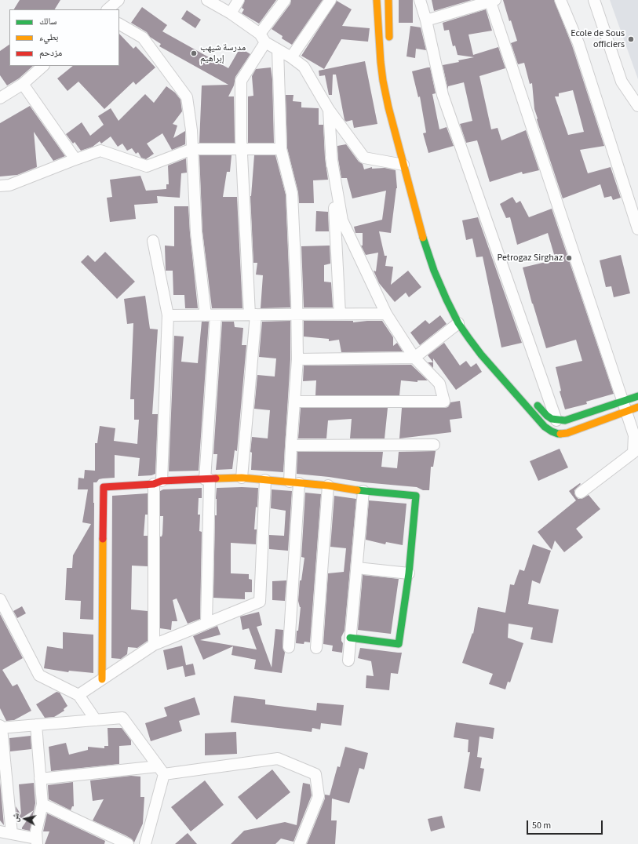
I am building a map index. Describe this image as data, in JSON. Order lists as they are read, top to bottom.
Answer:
{
  "places": ["Ecole de Sous officiers", "مدرسة شيهب إبراهيم", "Petrogaz Sirghaz"],
  "legend": ["سالك", "بطيء", "مزدحم"],
  "scale_bar": "50 m",
  "north": "left"
}
